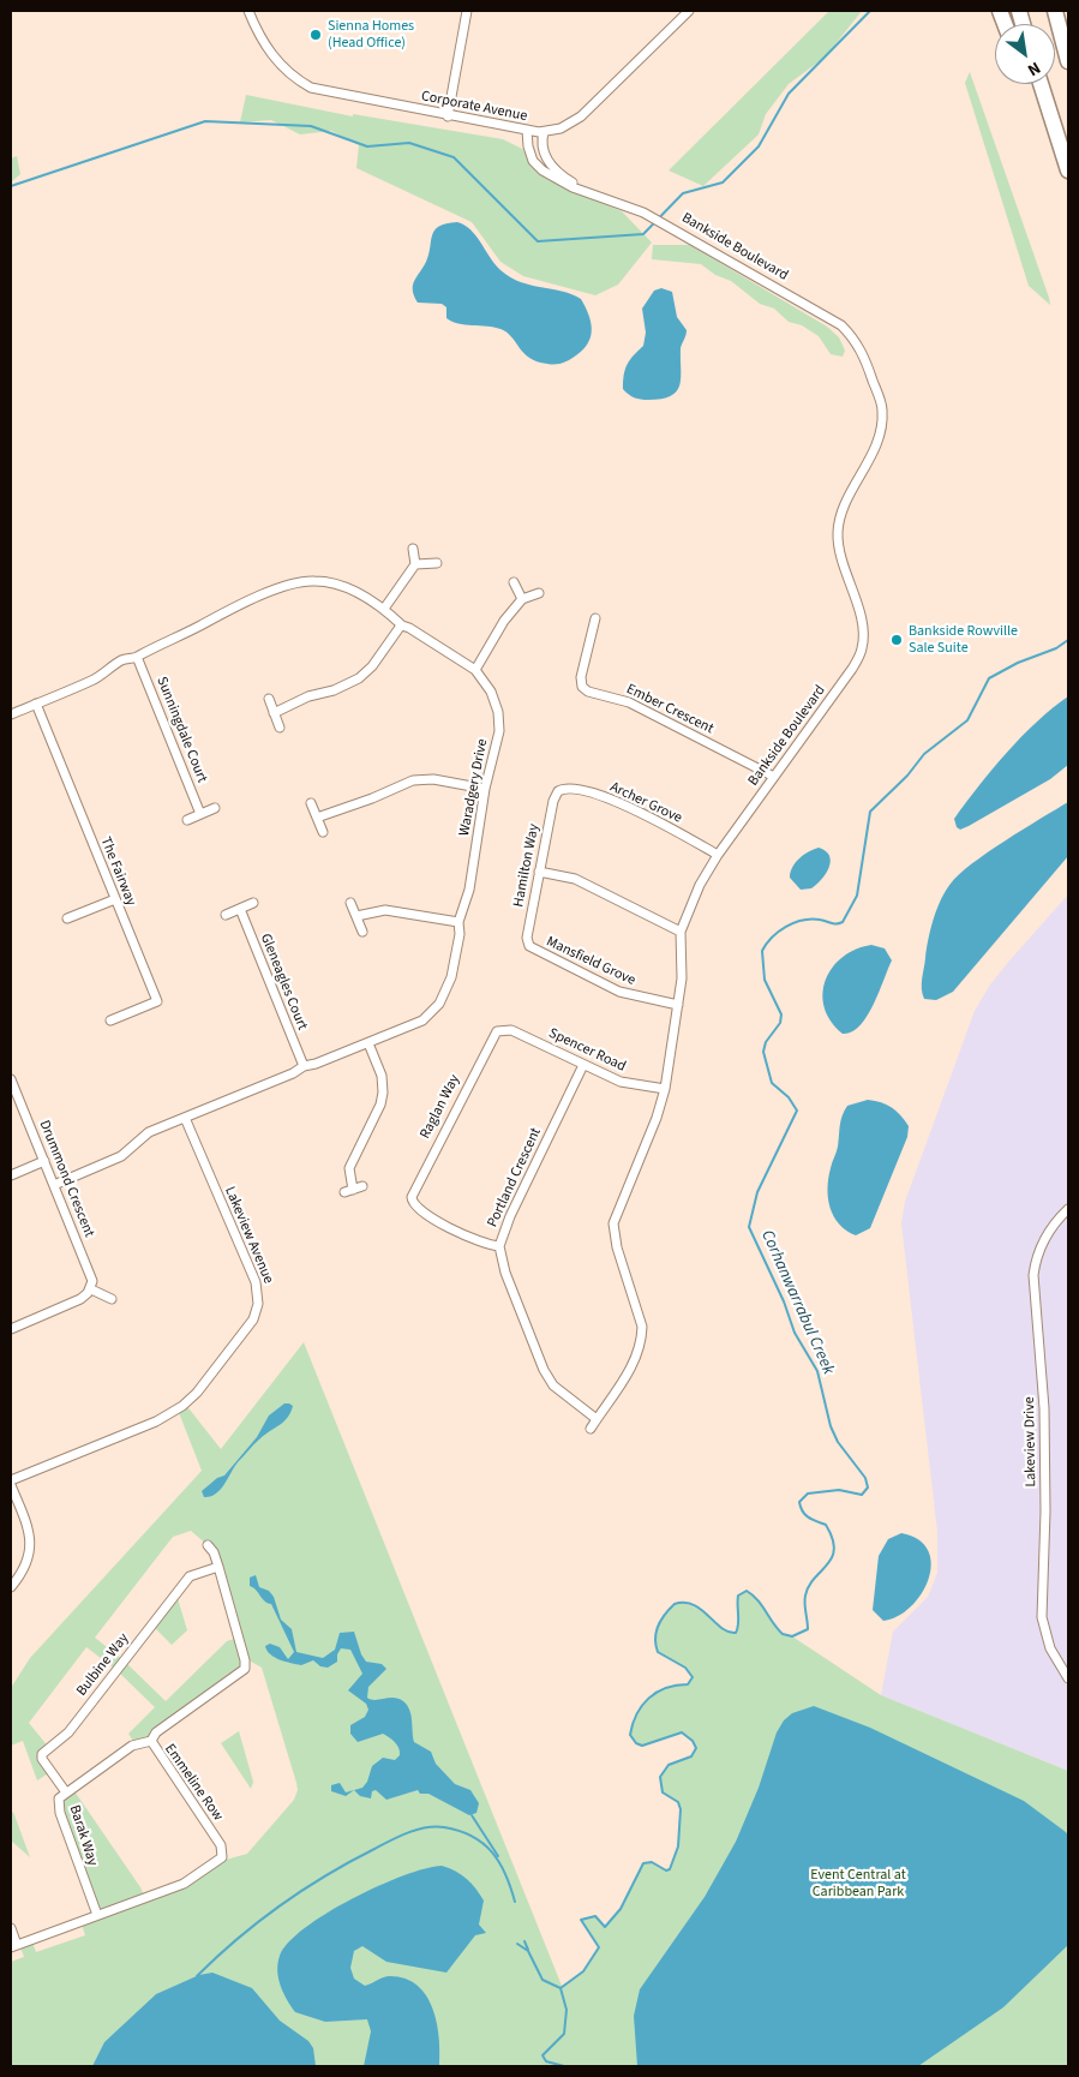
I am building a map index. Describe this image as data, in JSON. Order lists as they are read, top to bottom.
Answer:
{
  "streets": {
    "street": [
      "Corporate Avenue",
      "Bankside Boulevard",
      "Ember Crescent",
      "Sunningdale Court",
      "Waradgery Drive",
      "Archer Grove",
      "Hamilton Way",
      "The Fairway",
      "Mansfield Grove",
      "Gleneagles Court",
      "Spencer Road",
      "Raglan Way",
      "Portland Crescent",
      "Drummond Crescent",
      "Lakeview Avenue",
      "Lakeview Drive",
      "Bulbine Way",
      "Emmeline Row",
      "Barak Way"
    ]
  },
  "crossings": [
    ["Corporate Avenue", "Bankside Boulevard"],
    ["Bankside Boulevard", "Ember Crescent"],
    ["Bankside Boulevard", "Archer Grove"],
    ["Bankside Boulevard", "Mansfield Grove"],
    ["Bankside Boulevard", "Spencer Road"],
    ["Bankside Boulevard", "Portland Crescent"],
    ["Sunningdale Court", "Waradgery Drive"],
    ["Waradgery Drive", "The Fairway"],
    ["Waradgery Drive", "Gleneagles Court"],
    ["Waradgery Drive", "Drummond Crescent"],
    ["Waradgery Drive", "Lakeview Avenue"],
    ["Archer Grove", "Hamilton Way"],
    ["Hamilton Way", "Mansfield Grove"],
    ["Spencer Road", "Raglan Way"],
    ["Spencer Road", "Portland Crescent"],
    ["Raglan Way", "Portland Crescent"],
    ["Bulbine Way", "Emmeline Row"],
    ["Bulbine Way", "Barak Way"],
    ["Emmeline Row", "Barak Way"]
  ],
  "water": ["Corhanwarrabul Creek"],
  "parks": ["Event Central at Caribbean Park"],
  "places": ["Sienna Homes (Head Office)", "Bankside Rowville Sale Suite"],
  "north": "bottom right"
}
